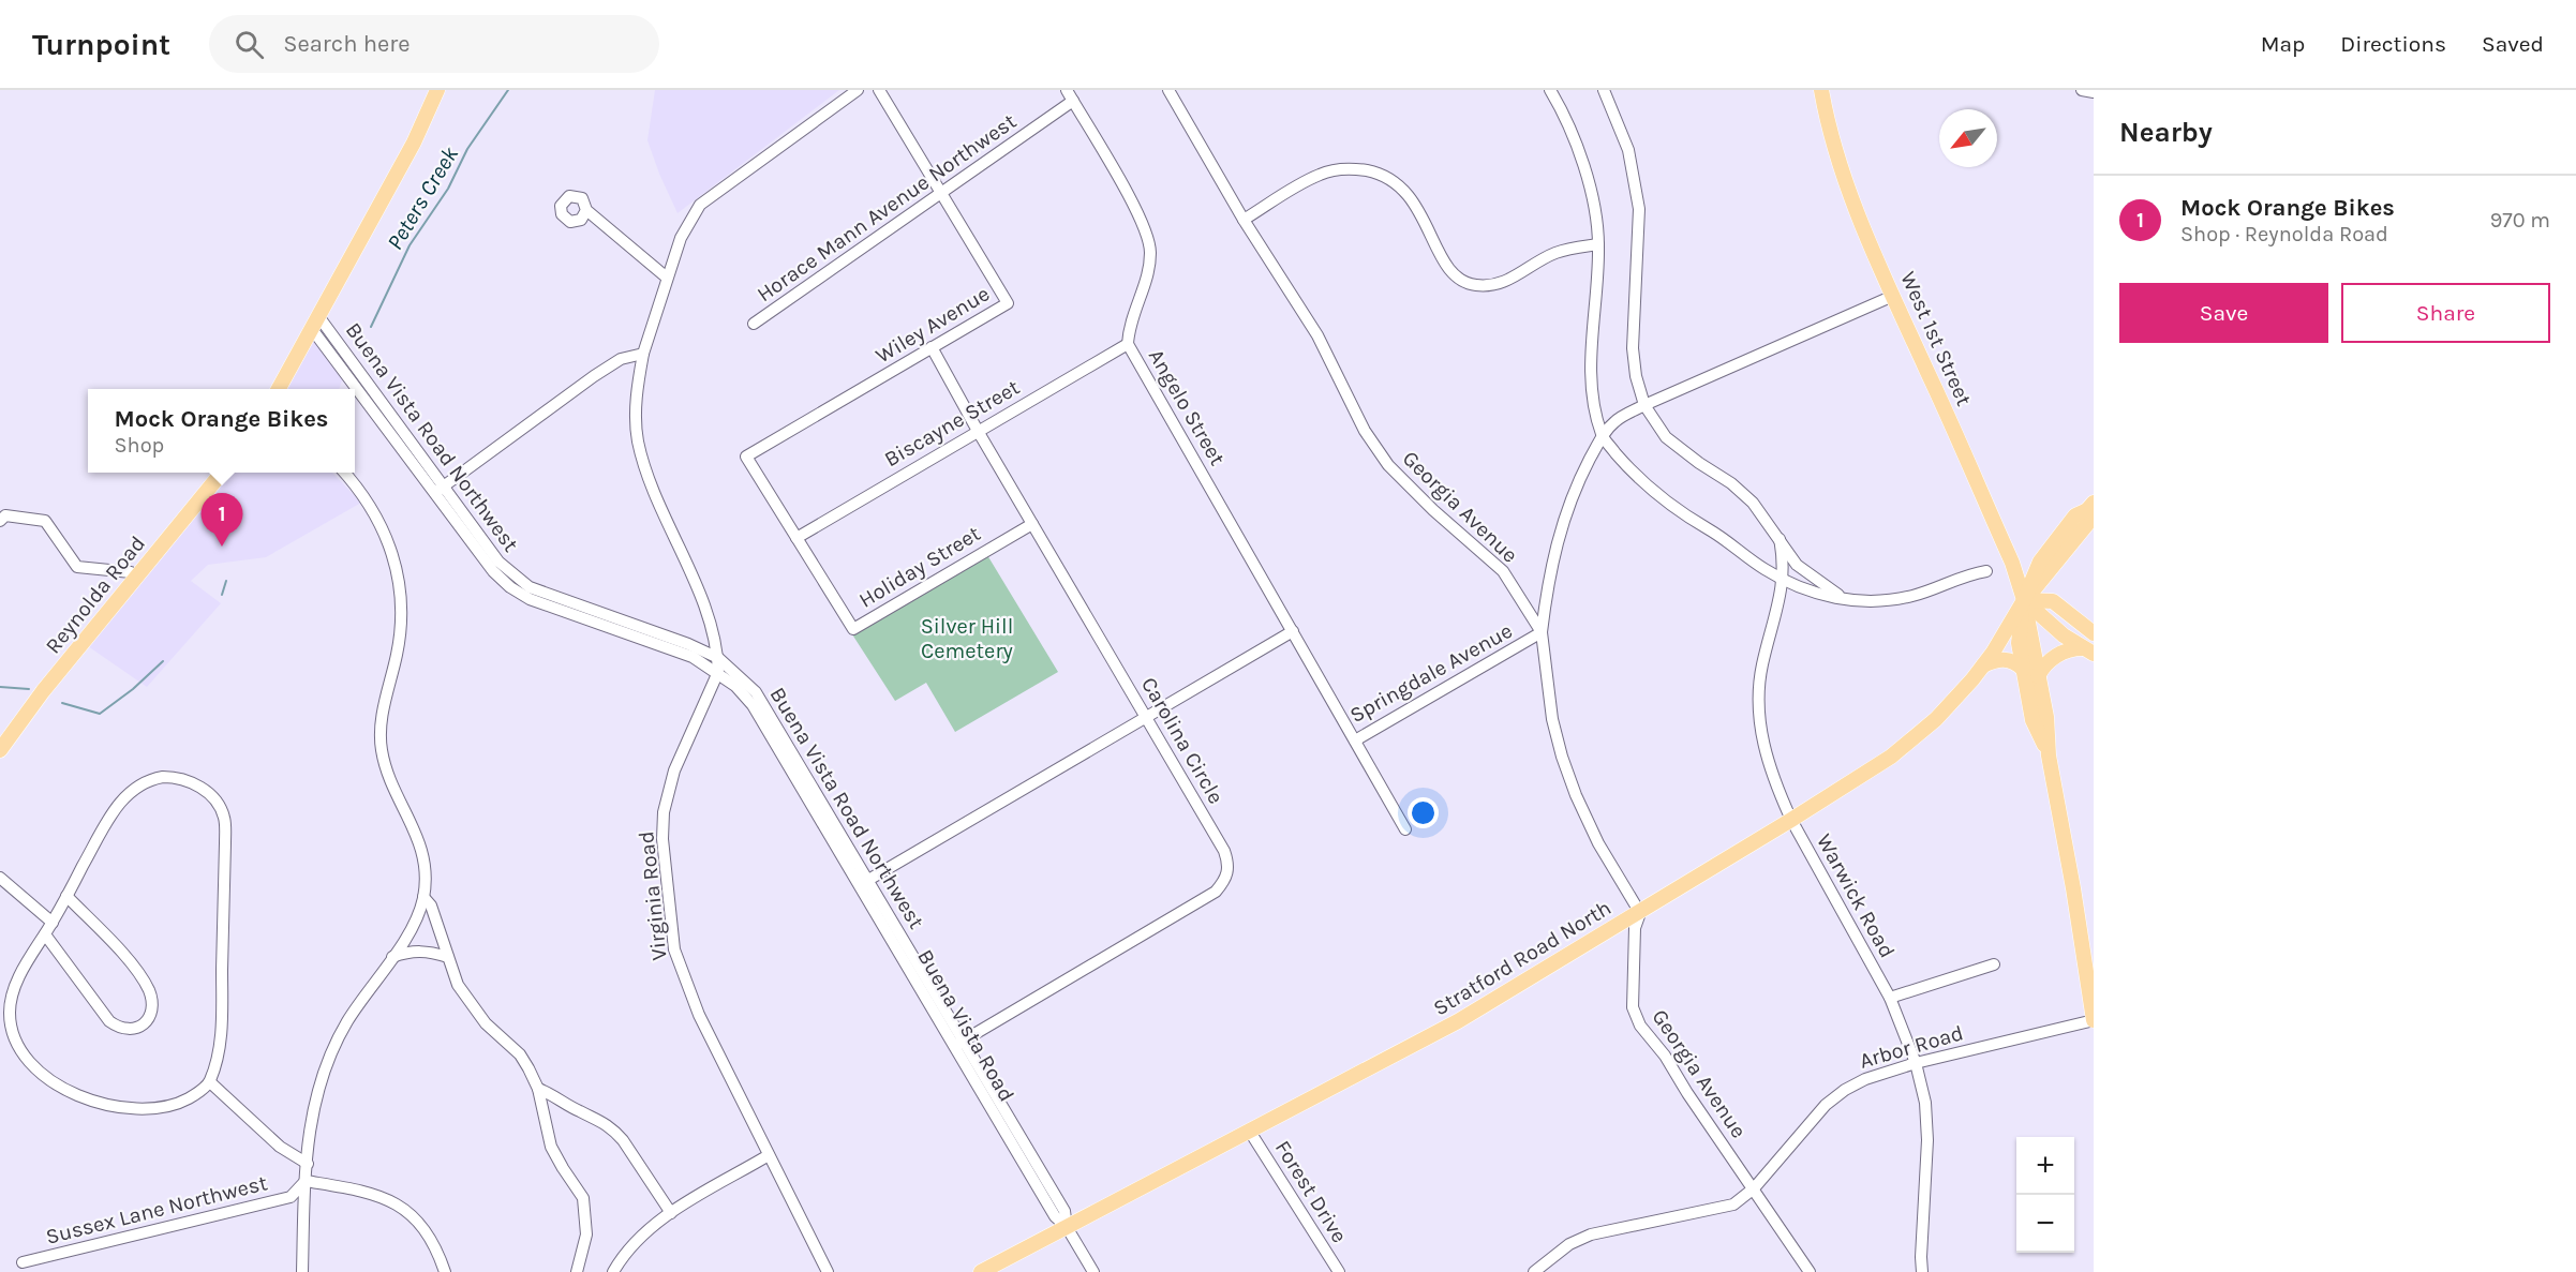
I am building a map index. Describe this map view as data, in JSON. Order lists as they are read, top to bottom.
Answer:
{
  "streets": {
    "main road": ["West 1st Street", "Reynolda Road", "Stratford Road North"],
    "street": [
      "Horace Mann Avenue Northwest",
      "Wiley Avenue",
      "Angelo Street",
      "Biscayne Street",
      "Buena Vista Road Northwest",
      "Georgia Avenue",
      "Holiday Street",
      "Springdale Avenue",
      "Carolina Circle",
      "Virginia Road",
      "Warwick Road",
      "Buena Vista Road",
      "Arbor Road",
      "Forest Drive",
      "Sussex Lane Northwest"
    ]
  },
  "crossings": [
    ["Horace Mann Avenue Northwest", "Wiley Avenue"],
    ["Horace Mann Avenue Northwest", "Angelo Street"],
    ["Wiley Avenue", "Biscayne Street"],
    ["Wiley Avenue", "Holiday Street"],
    ["Wiley Avenue", "Carolina Circle"],
    ["West 1st Street", "Springdale Avenue"],
    ["West 1st Street", "Stratford Road North"],
    ["Angelo Street", "Biscayne Street"],
    ["Angelo Street", "Springdale Avenue"],
    ["Biscayne Street", "Holiday Street"],
    ["Biscayne Street", "Carolina Circle"],
    ["Buena Vista Road Northwest", "Virginia Road"],
    ["Buena Vista Road Northwest", "Buena Vista Road"],
    ["Georgia Avenue", "Springdale Avenue"],
    ["Georgia Avenue", "Stratford Road North"],
    ["Georgia Avenue", "Arbor Road"],
    ["Holiday Street", "Carolina Circle"],
    ["Carolina Circle", "Buena Vista Road"],
    ["Virginia Road", "Buena Vista Road"],
    ["Warwick Road", "Stratford Road North"],
    ["Warwick Road", "Arbor Road"],
    ["Stratford Road North", "Buena Vista Road"],
    ["Stratford Road North", "Forest Drive"]
  ],
  "water": ["Peters Creek"],
  "parks": ["Silver Hill Cemetery"],
  "north": "bottom left",
  "page": {
    "header": "Turnpoint",
    "search": "Search here",
    "nav": ["Map", "Directions", "Saved"],
    "heading": "Nearby",
    "list": [
      {
        "mark": "1",
        "name": "Mock Orange Bikes",
        "note": "Shop · Reynolda Road",
        "value": "970 m"
      }
    ],
    "buttons": ["Save", "Share"],
    "popup": ["Mock Orange Bikes", "Shop"],
    "pins": "1",
    "map_buttons": ["+", "−"]
  }
}
